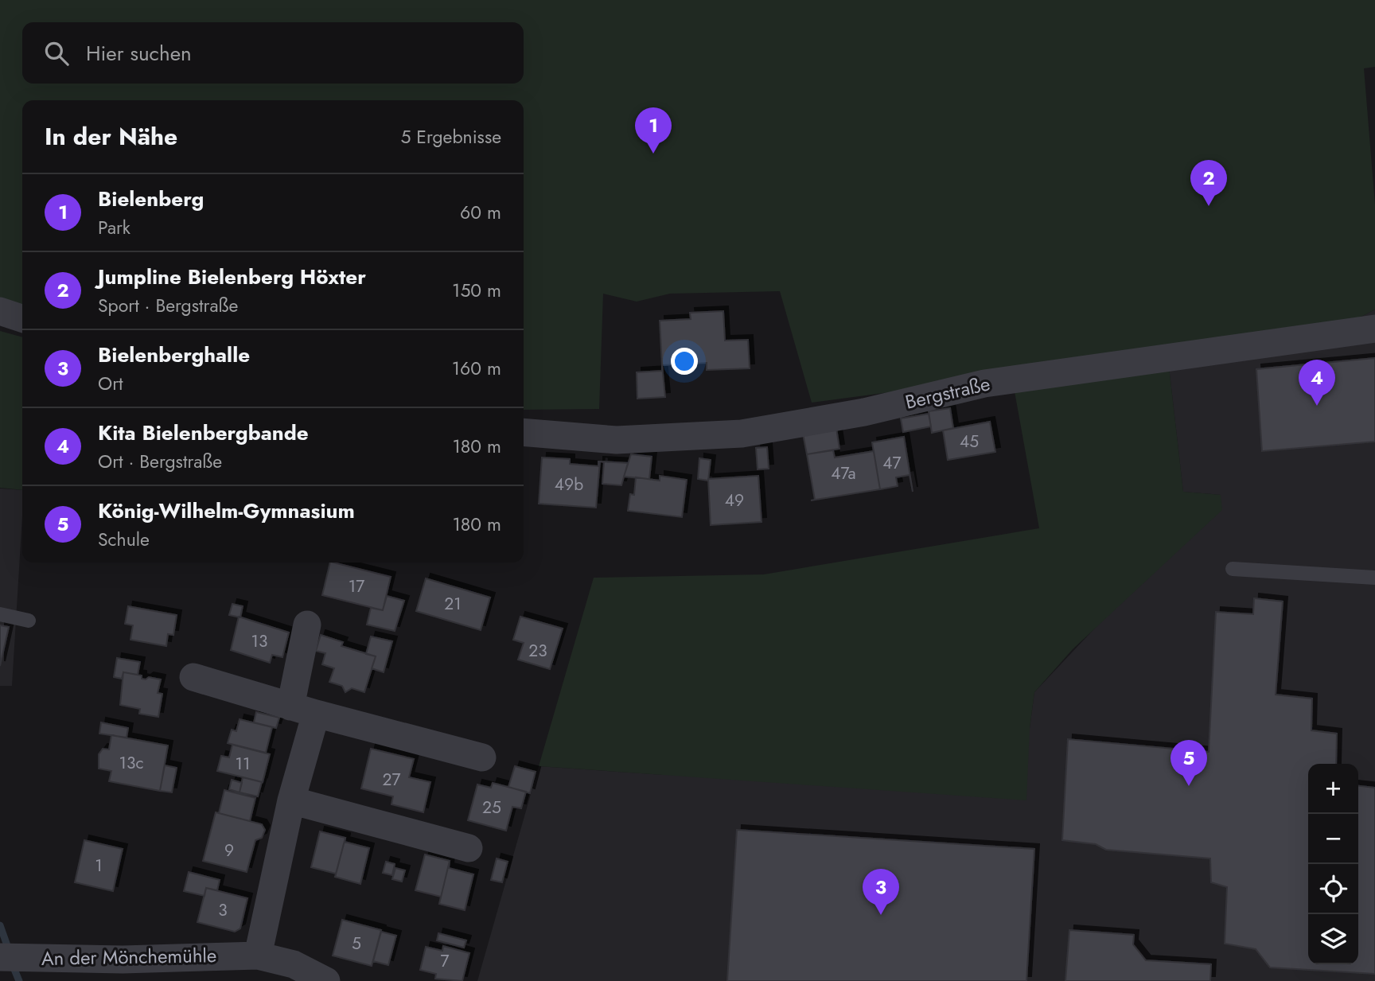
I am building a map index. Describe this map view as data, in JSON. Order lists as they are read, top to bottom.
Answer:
{
  "streets": {
    "street": ["Bergstraße", "An der Mönchemühle"]
  },
  "house_numbers": [
    "45",
    "47",
    "47a",
    "49b",
    "49",
    "17",
    "21",
    "13",
    "23",
    "13c",
    "11",
    "27",
    "25",
    "9",
    "1",
    "3",
    "5",
    "7"
  ],
  "page": {
    "search": "Hier suchen",
    "heading": ["In der Nähe", "5 Ergebnisse"],
    "pins": [
      "1",
      "2",
      "4",
      "5",
      "3"
    ],
    "list": [
      {
        "mark": "1",
        "name": "Bielenberg",
        "note": "Park",
        "value": "60 m"
      },
      {
        "mark": "2",
        "name": "Jumpline Bielenberg Höxter",
        "note": "Sport · Bergstraße",
        "value": "150 m"
      },
      {
        "mark": "3",
        "name": "Bielenberghalle",
        "note": "Ort",
        "value": "160 m"
      },
      {
        "mark": "4",
        "name": "Kita Bielenbergbande",
        "note": "Ort · Bergstraße",
        "value": "180 m"
      },
      {
        "mark": "5",
        "name": "König-Wilhelm-Gymnasium",
        "note": "Schule",
        "value": "180 m"
      }
    ],
    "map_buttons": ["+", "−"]
  }
}
